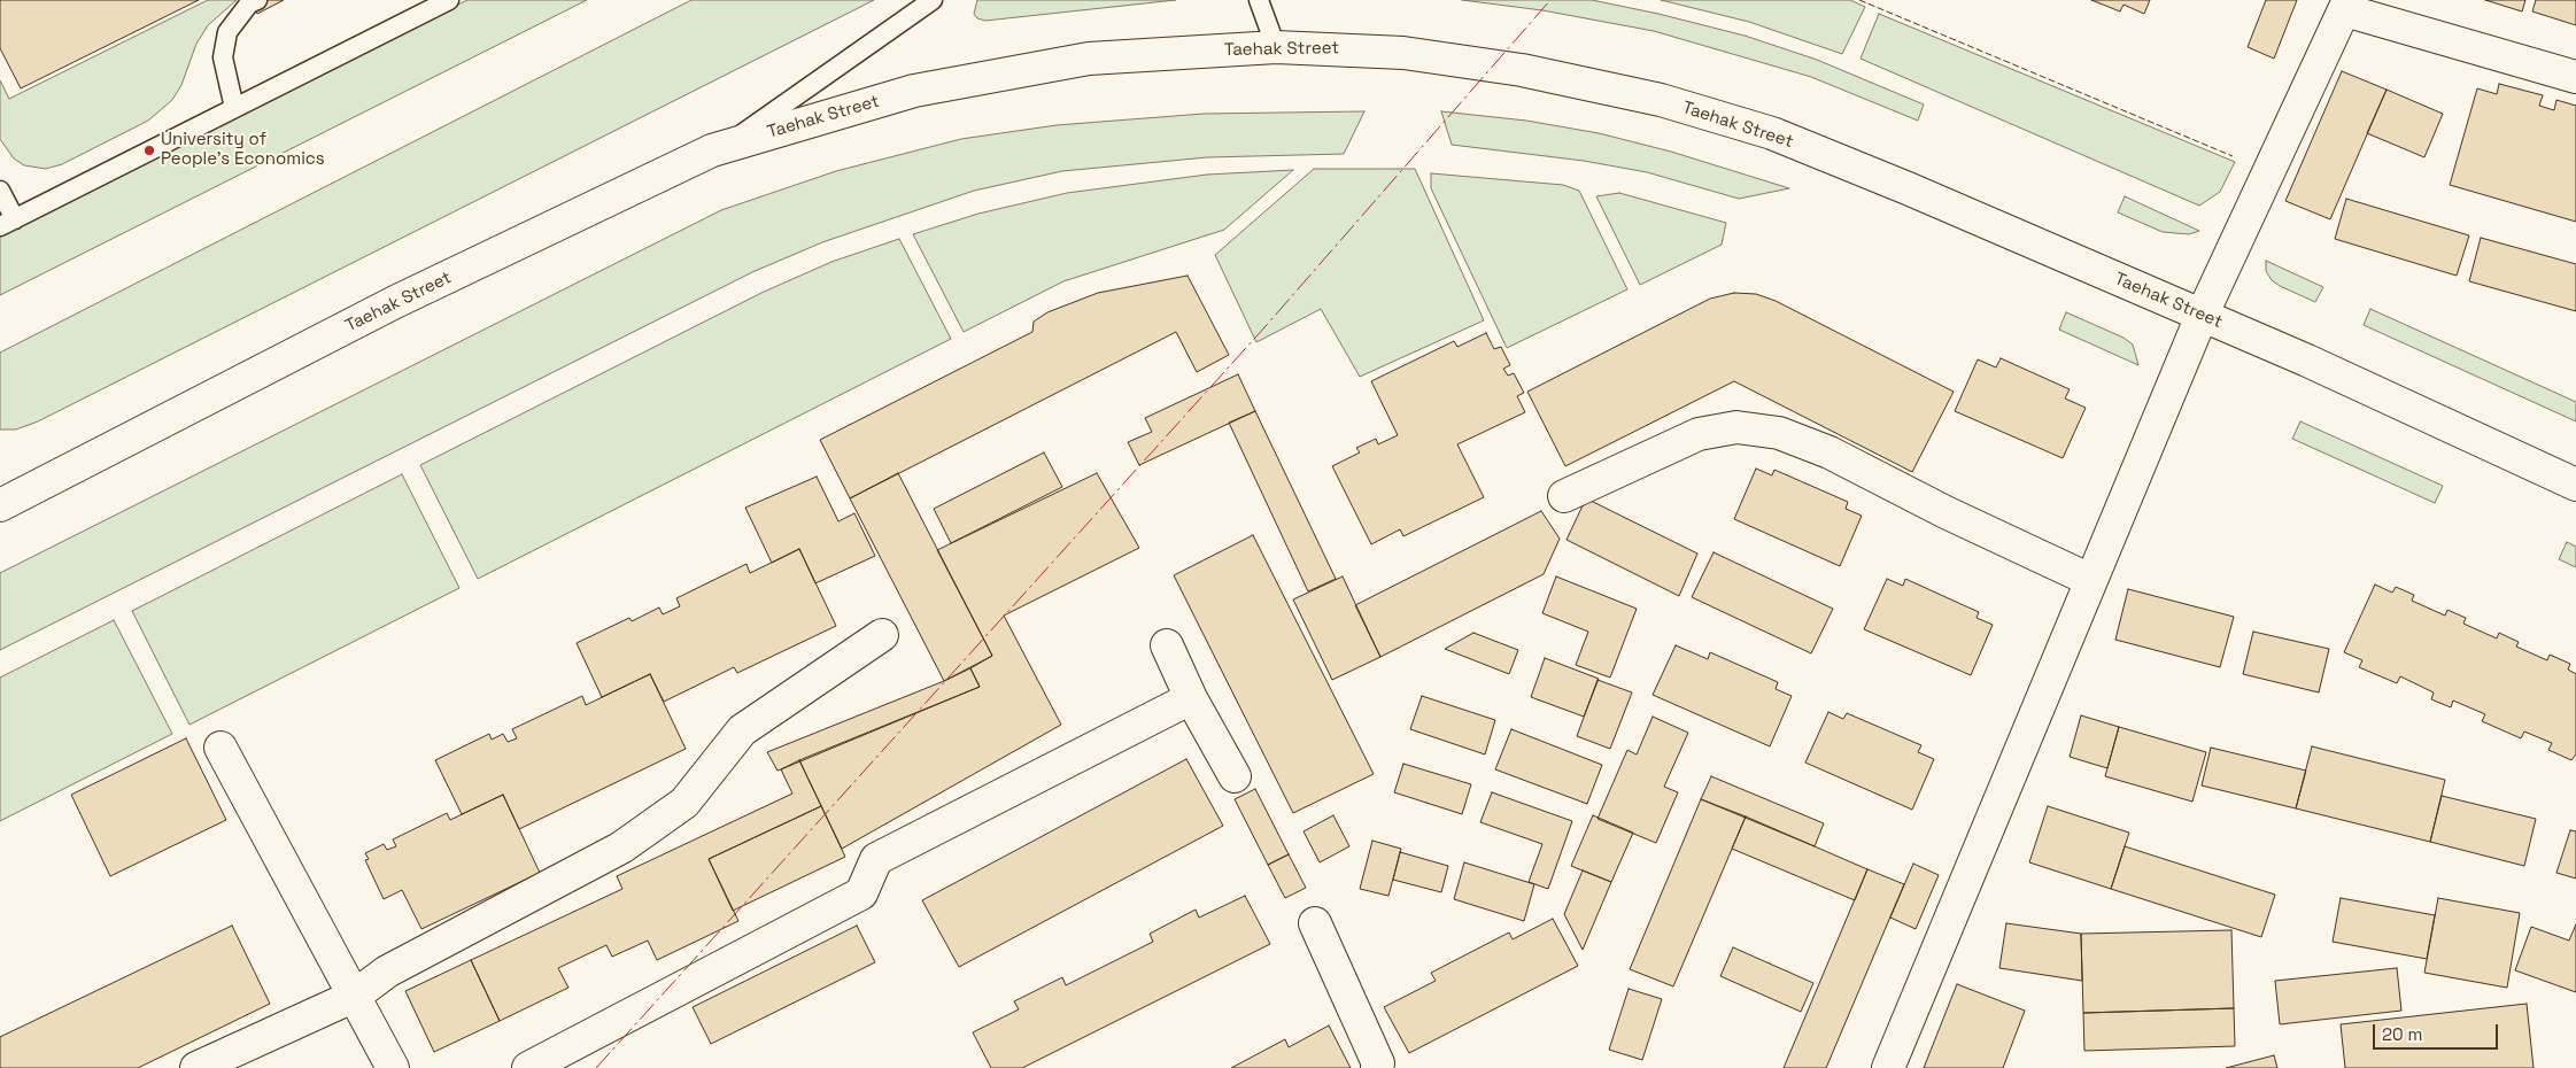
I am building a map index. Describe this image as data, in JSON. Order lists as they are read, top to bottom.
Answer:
{
  "streets": {
    "street": ["Taehak Street"]
  },
  "places": ["University of People’s Economics"],
  "scale_bar": "20 m"
}
